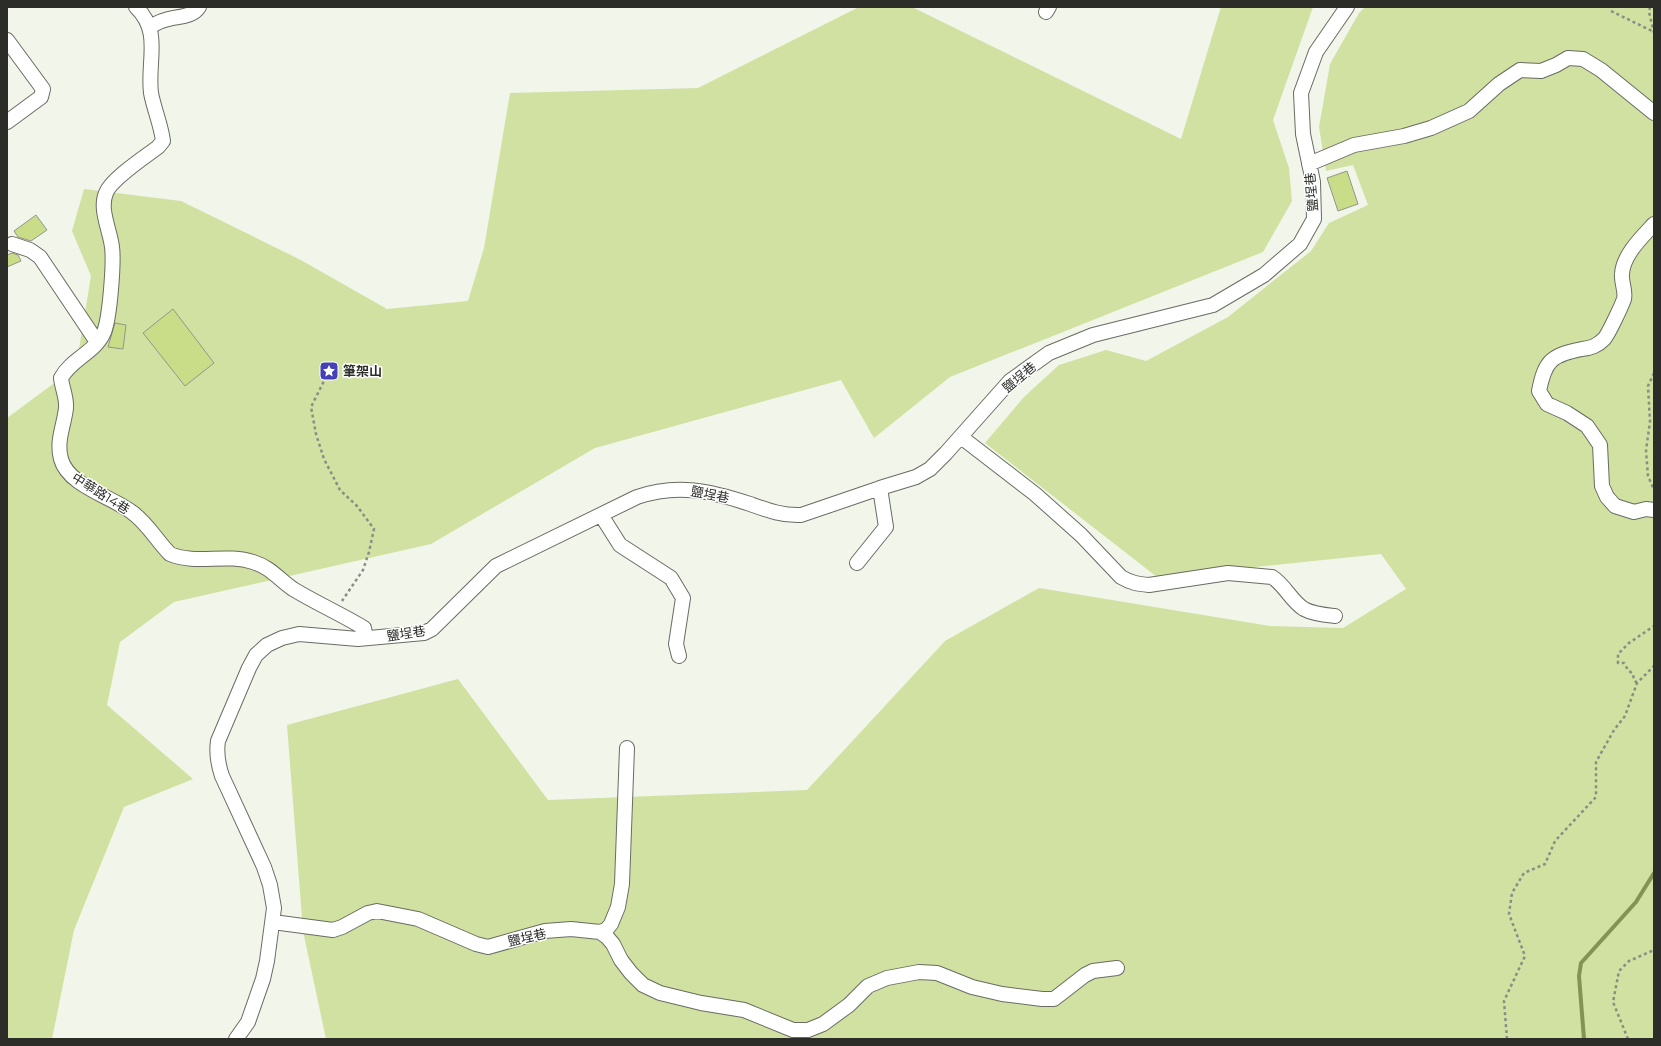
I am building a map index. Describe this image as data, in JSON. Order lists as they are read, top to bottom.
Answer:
{
  "streets": {
    "street": ["鹽埕巷", "中華路14巷"]
  },
  "crossings": [
    ["鹽埕巷", "中華路14巷"]
  ],
  "places": {
    "place": ["筆架山"]
  }
}
